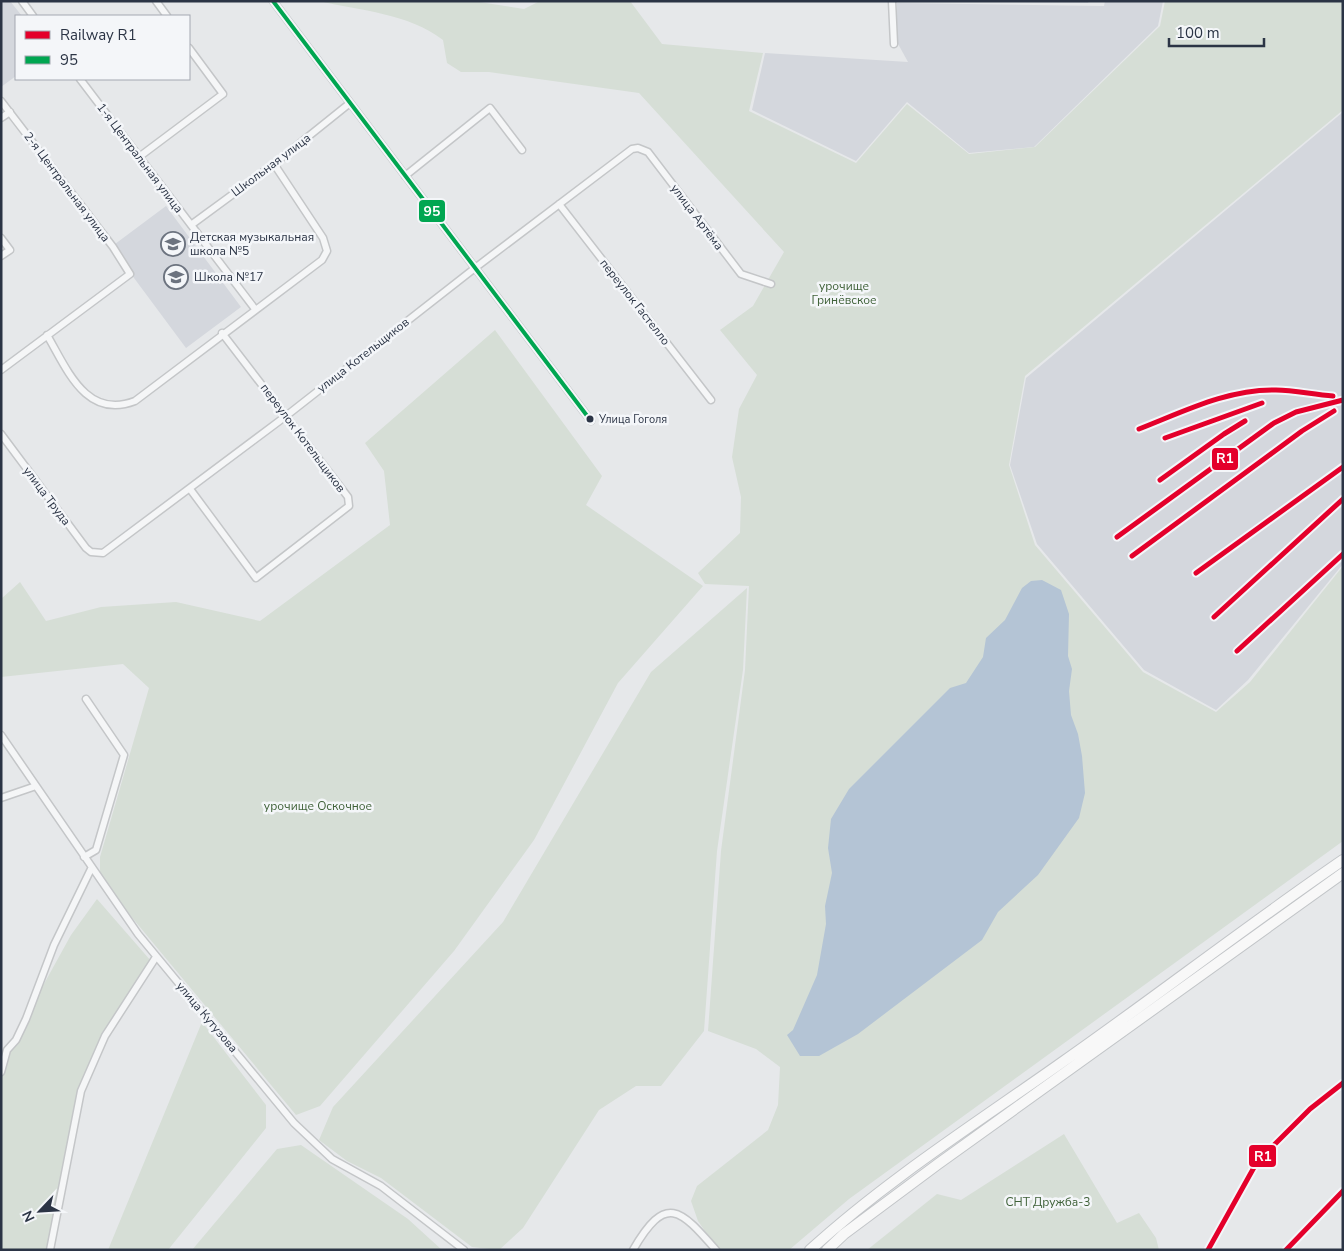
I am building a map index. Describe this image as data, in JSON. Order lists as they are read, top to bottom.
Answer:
{
  "streets": {
    "street": [
      "1-я Центральная улица",
      "Школьная улица",
      "2-я Центральная улица",
      "улица Артёма",
      "переулок Гастелло",
      "улица Котельщиков",
      "переулок Котельщиков",
      "улица Труда",
      "улица Кутузова"
    ]
  },
  "crossings": [
    ["1-я Центральная улица", "Школьная улица"],
    ["улица Артёма", "улица Котельщиков"],
    ["переулок Гастелло", "улица Котельщиков"],
    ["улица Котельщиков", "переулок Котельщиков"],
    ["улица Котельщиков", "улица Труда"]
  ],
  "parks": ["урочище Гринёвское", "урочище Оскочное", "СНТ Дружба-3"],
  "places": {
    "school or university": ["Детская музыкальная школа №5", "Школа №17"],
    "other": ["Улица Гоголя"]
  },
  "lines": ["transit line 95", "rail line R1"],
  "legend": ["Railway R1", "95"],
  "scale_bar": "100 m",
  "north": "bottom left"
}
